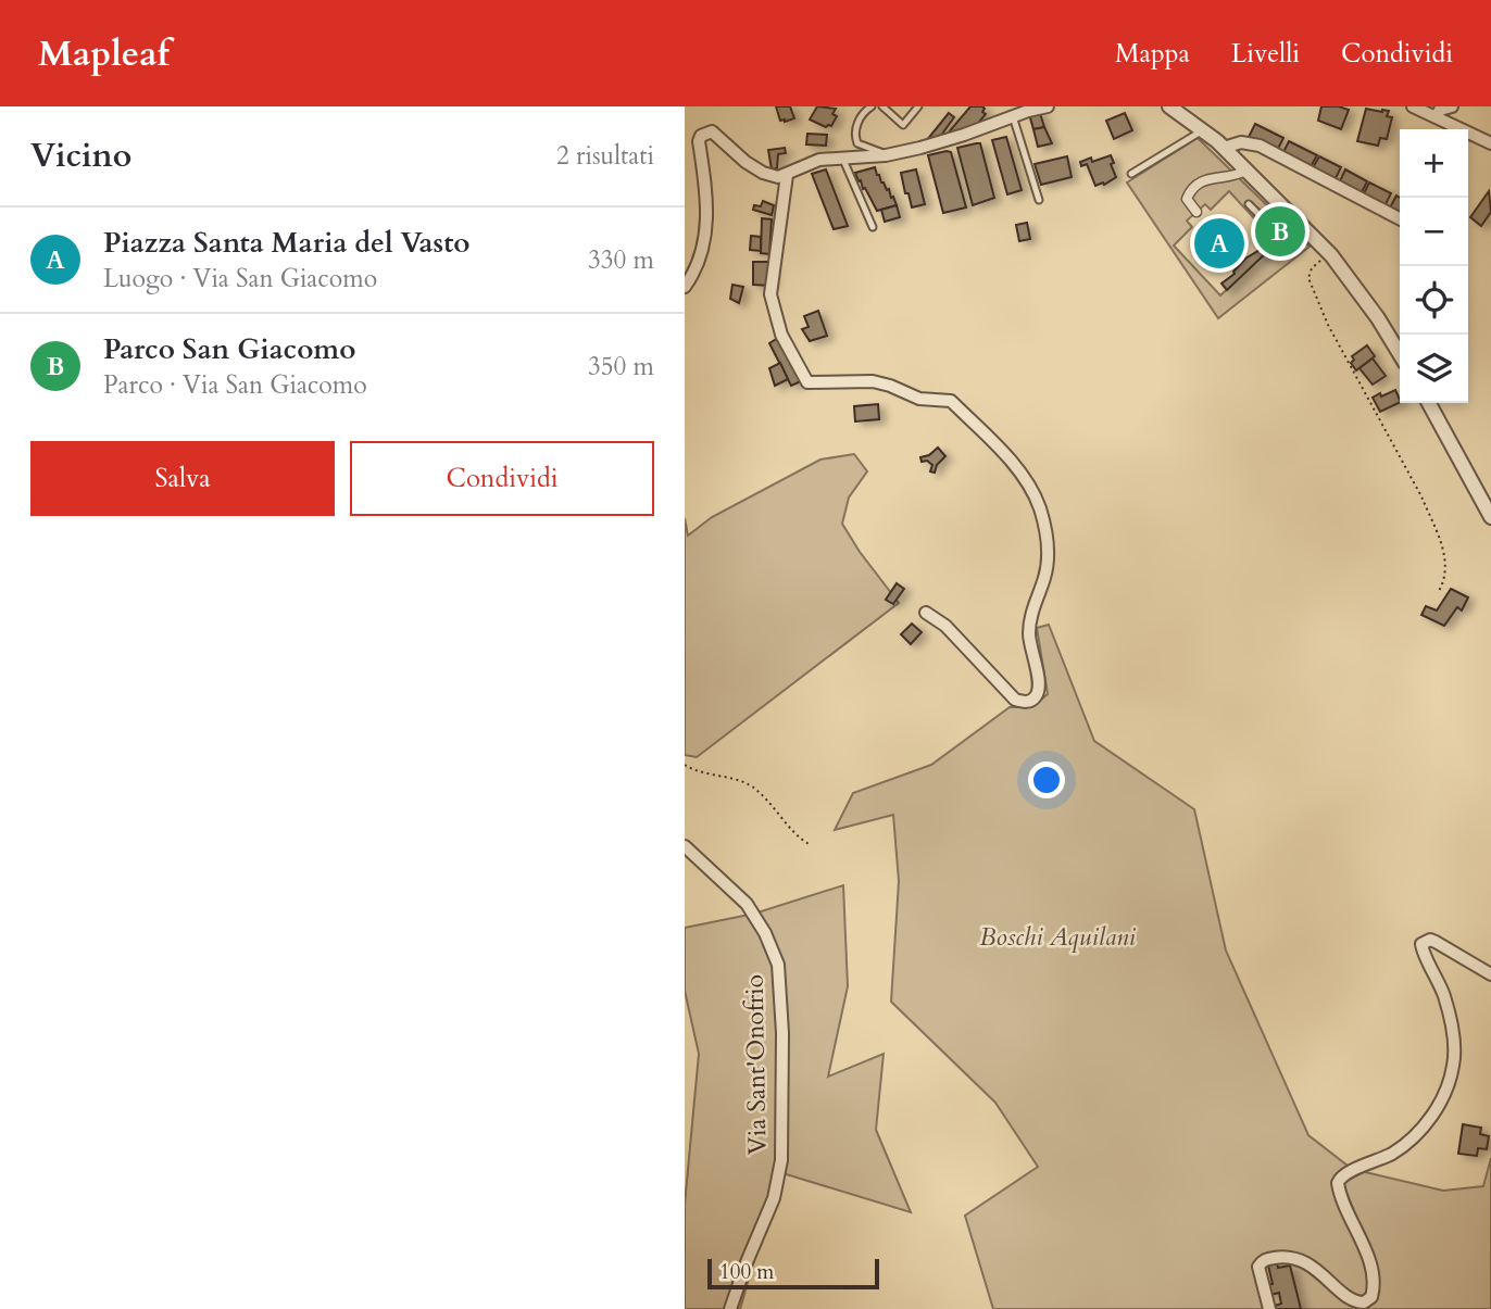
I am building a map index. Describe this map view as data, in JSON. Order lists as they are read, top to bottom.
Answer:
{
  "streets": {
    "street": ["Via Sant'Onofrio"]
  },
  "parks": ["Boschi Aquilani"],
  "scale_bar": "100 m",
  "page": {
    "header": "Mapleaf",
    "nav": ["Mappa", "Livelli", "Condividi"],
    "heading": ["Vicino", "2 risultati"],
    "map_buttons": ["+", "−"],
    "pins": ["B", "A"],
    "list": [
      {
        "mark": "A",
        "name": "Piazza Santa Maria del Vasto",
        "note": "Luogo · Via San Giacomo",
        "value": "330 m"
      },
      {
        "mark": "B",
        "name": "Parco San Giacomo",
        "note": "Parco · Via San Giacomo",
        "value": "350 m"
      }
    ],
    "buttons": ["Salva", "Condividi"],
    "scale": "100 m"
  }
}
